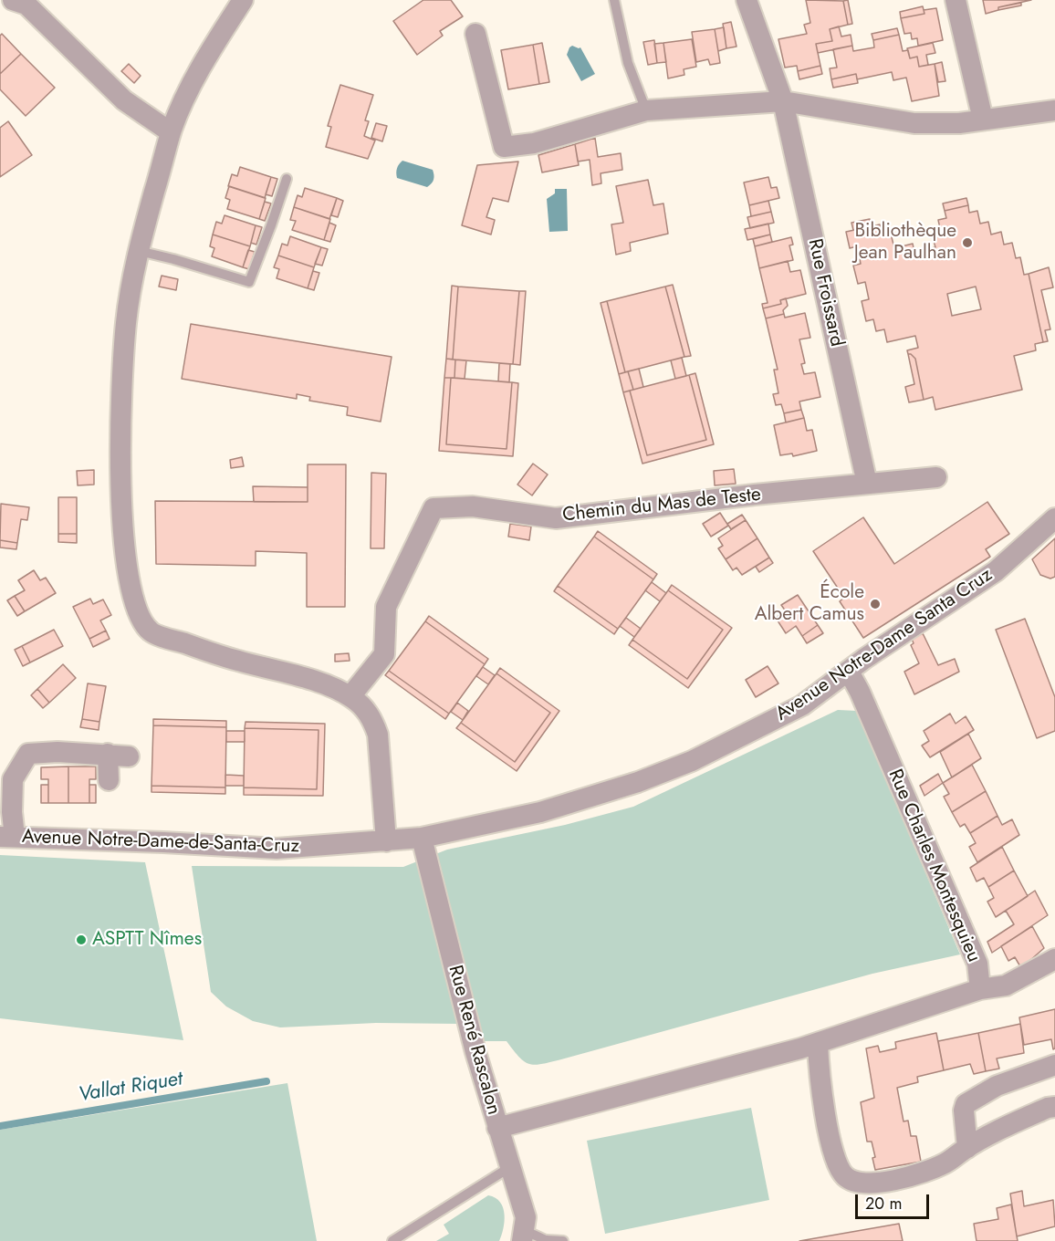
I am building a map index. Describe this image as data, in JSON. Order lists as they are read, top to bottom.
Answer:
{
  "streets": {
    "street": [
      "Rue Froissard",
      "Chemin du Mas de Teste",
      "Avenue Notre-Dame Santa Cruz",
      "Avenue Notre-Dame-de-Santa-Cruz",
      "Rue Charles Montesquieu",
      "Rue René Rascalon"
    ]
  },
  "crossings": [
    ["Rue Froissard", "Chemin du Mas de Teste"],
    ["Avenue Notre-Dame Santa Cruz", "Avenue Notre-Dame-de-Santa-Cruz"],
    ["Avenue Notre-Dame Santa Cruz", "Rue Charles Montesquieu"],
    ["Avenue Notre-Dame Santa Cruz", "Rue René Rascalon"],
    ["Rue Charles Montesquieu", "Rue René Rascalon"]
  ],
  "water": ["Vallat Riquet"],
  "places": ["Bibliothèque Jean Paulhan", "École Albert Camus", "ASPTT Nîmes"],
  "scale_bar": "20 m"
}
